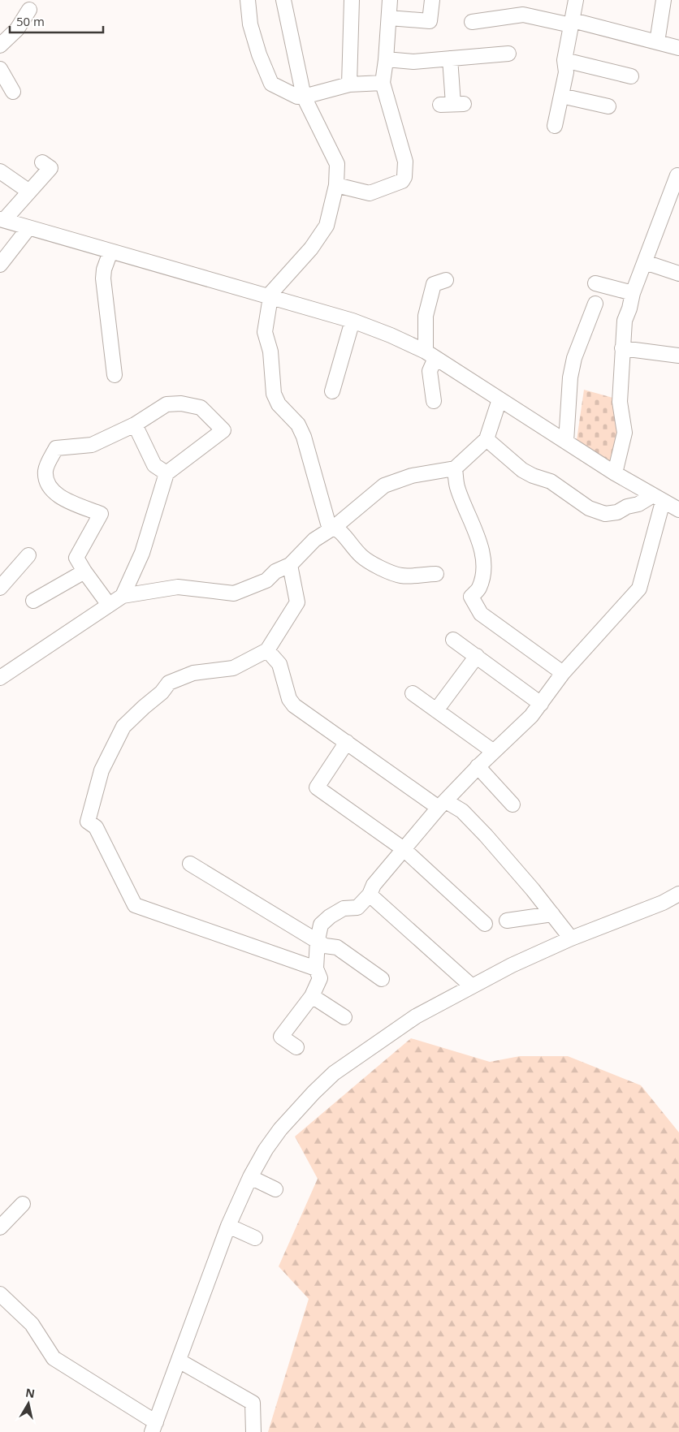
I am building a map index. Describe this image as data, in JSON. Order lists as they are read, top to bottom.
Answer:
{
  "scale_bar": "50 m",
  "north": "top"
}
